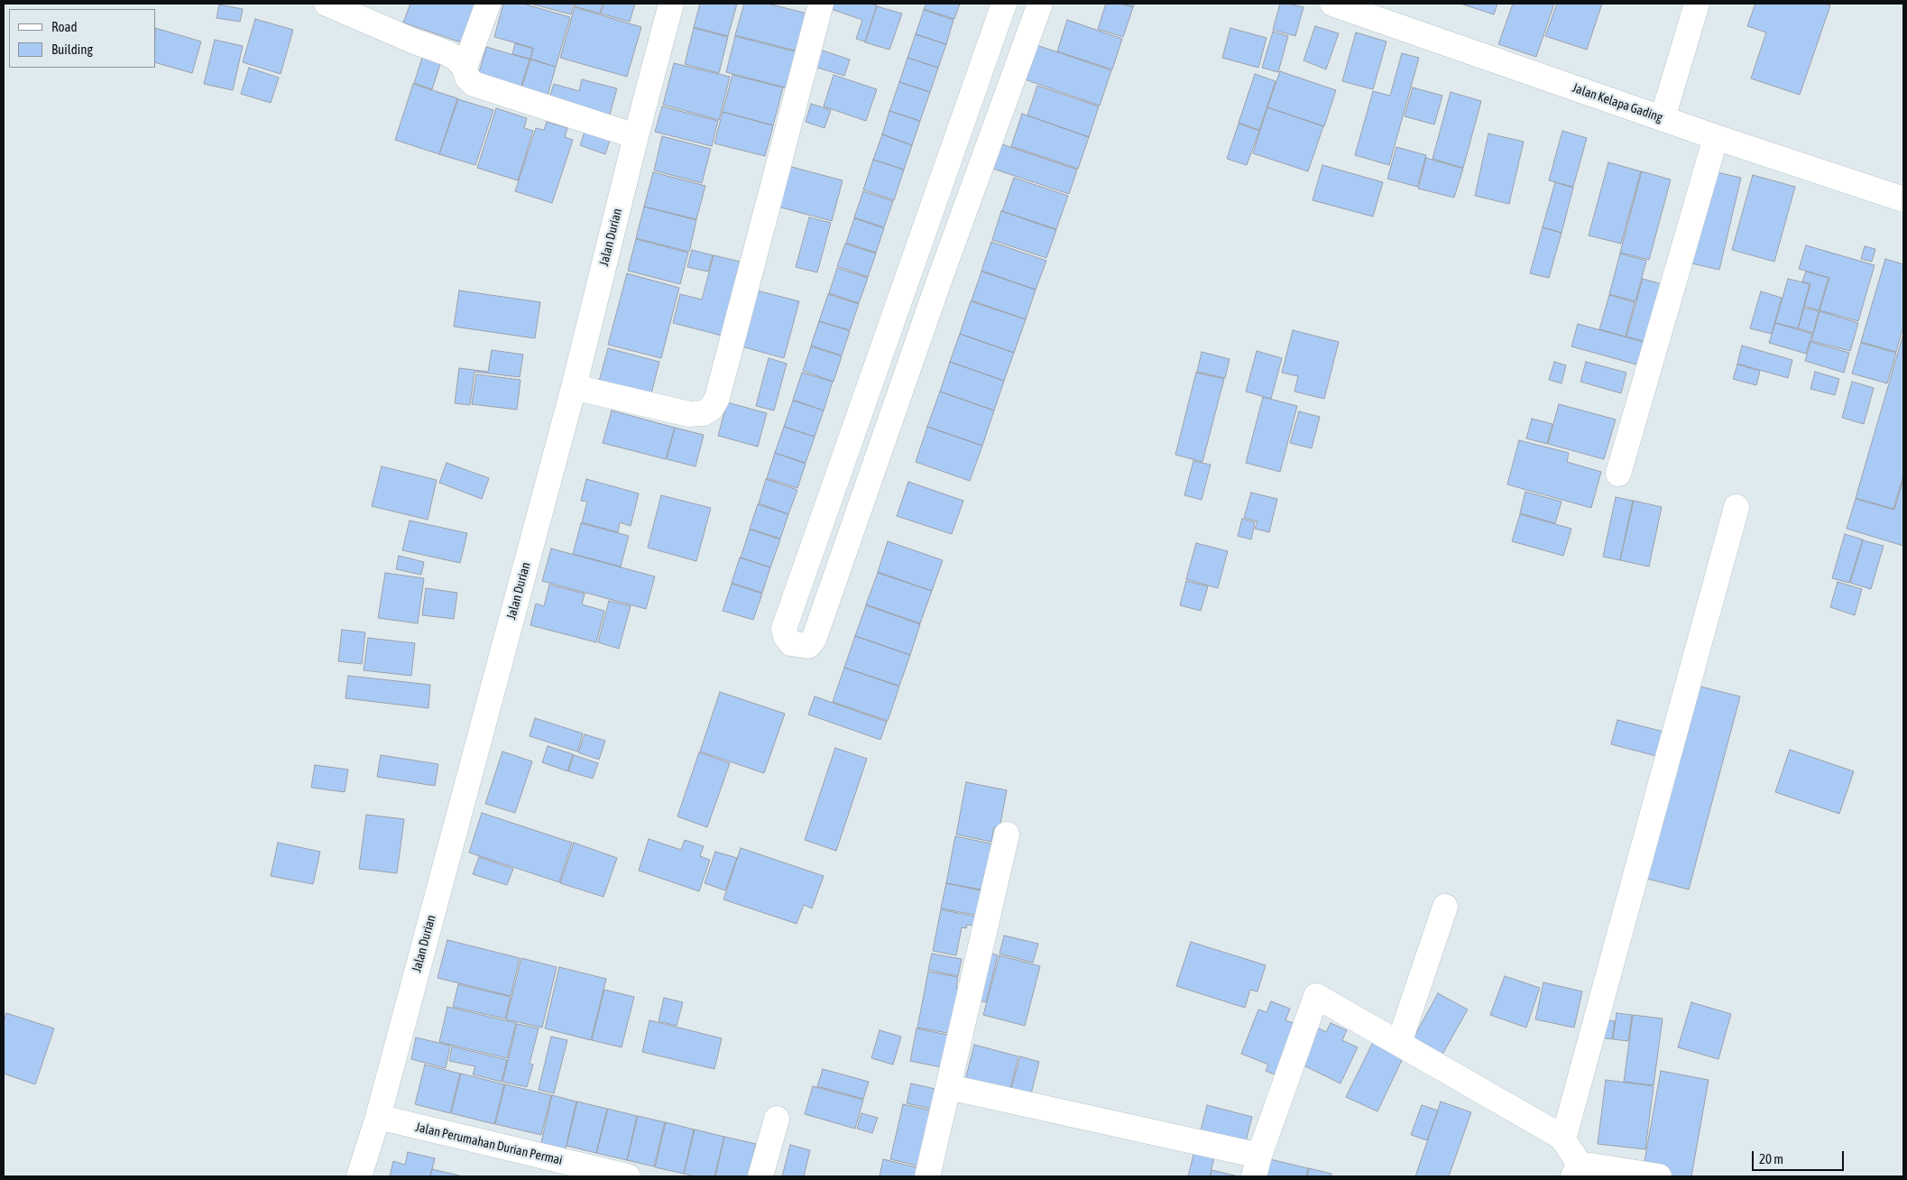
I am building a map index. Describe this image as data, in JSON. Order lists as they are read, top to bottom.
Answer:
{
  "streets": {
    "street": ["Jalan Kelapa Gading", "Jalan Durian", "Jalan Perumahan Durian Permai"]
  },
  "crossings": [
    ["Jalan Durian", "Jalan Perumahan Durian Permai"]
  ],
  "legend": ["Road", "Building"],
  "scale_bar": "20 m"
}
